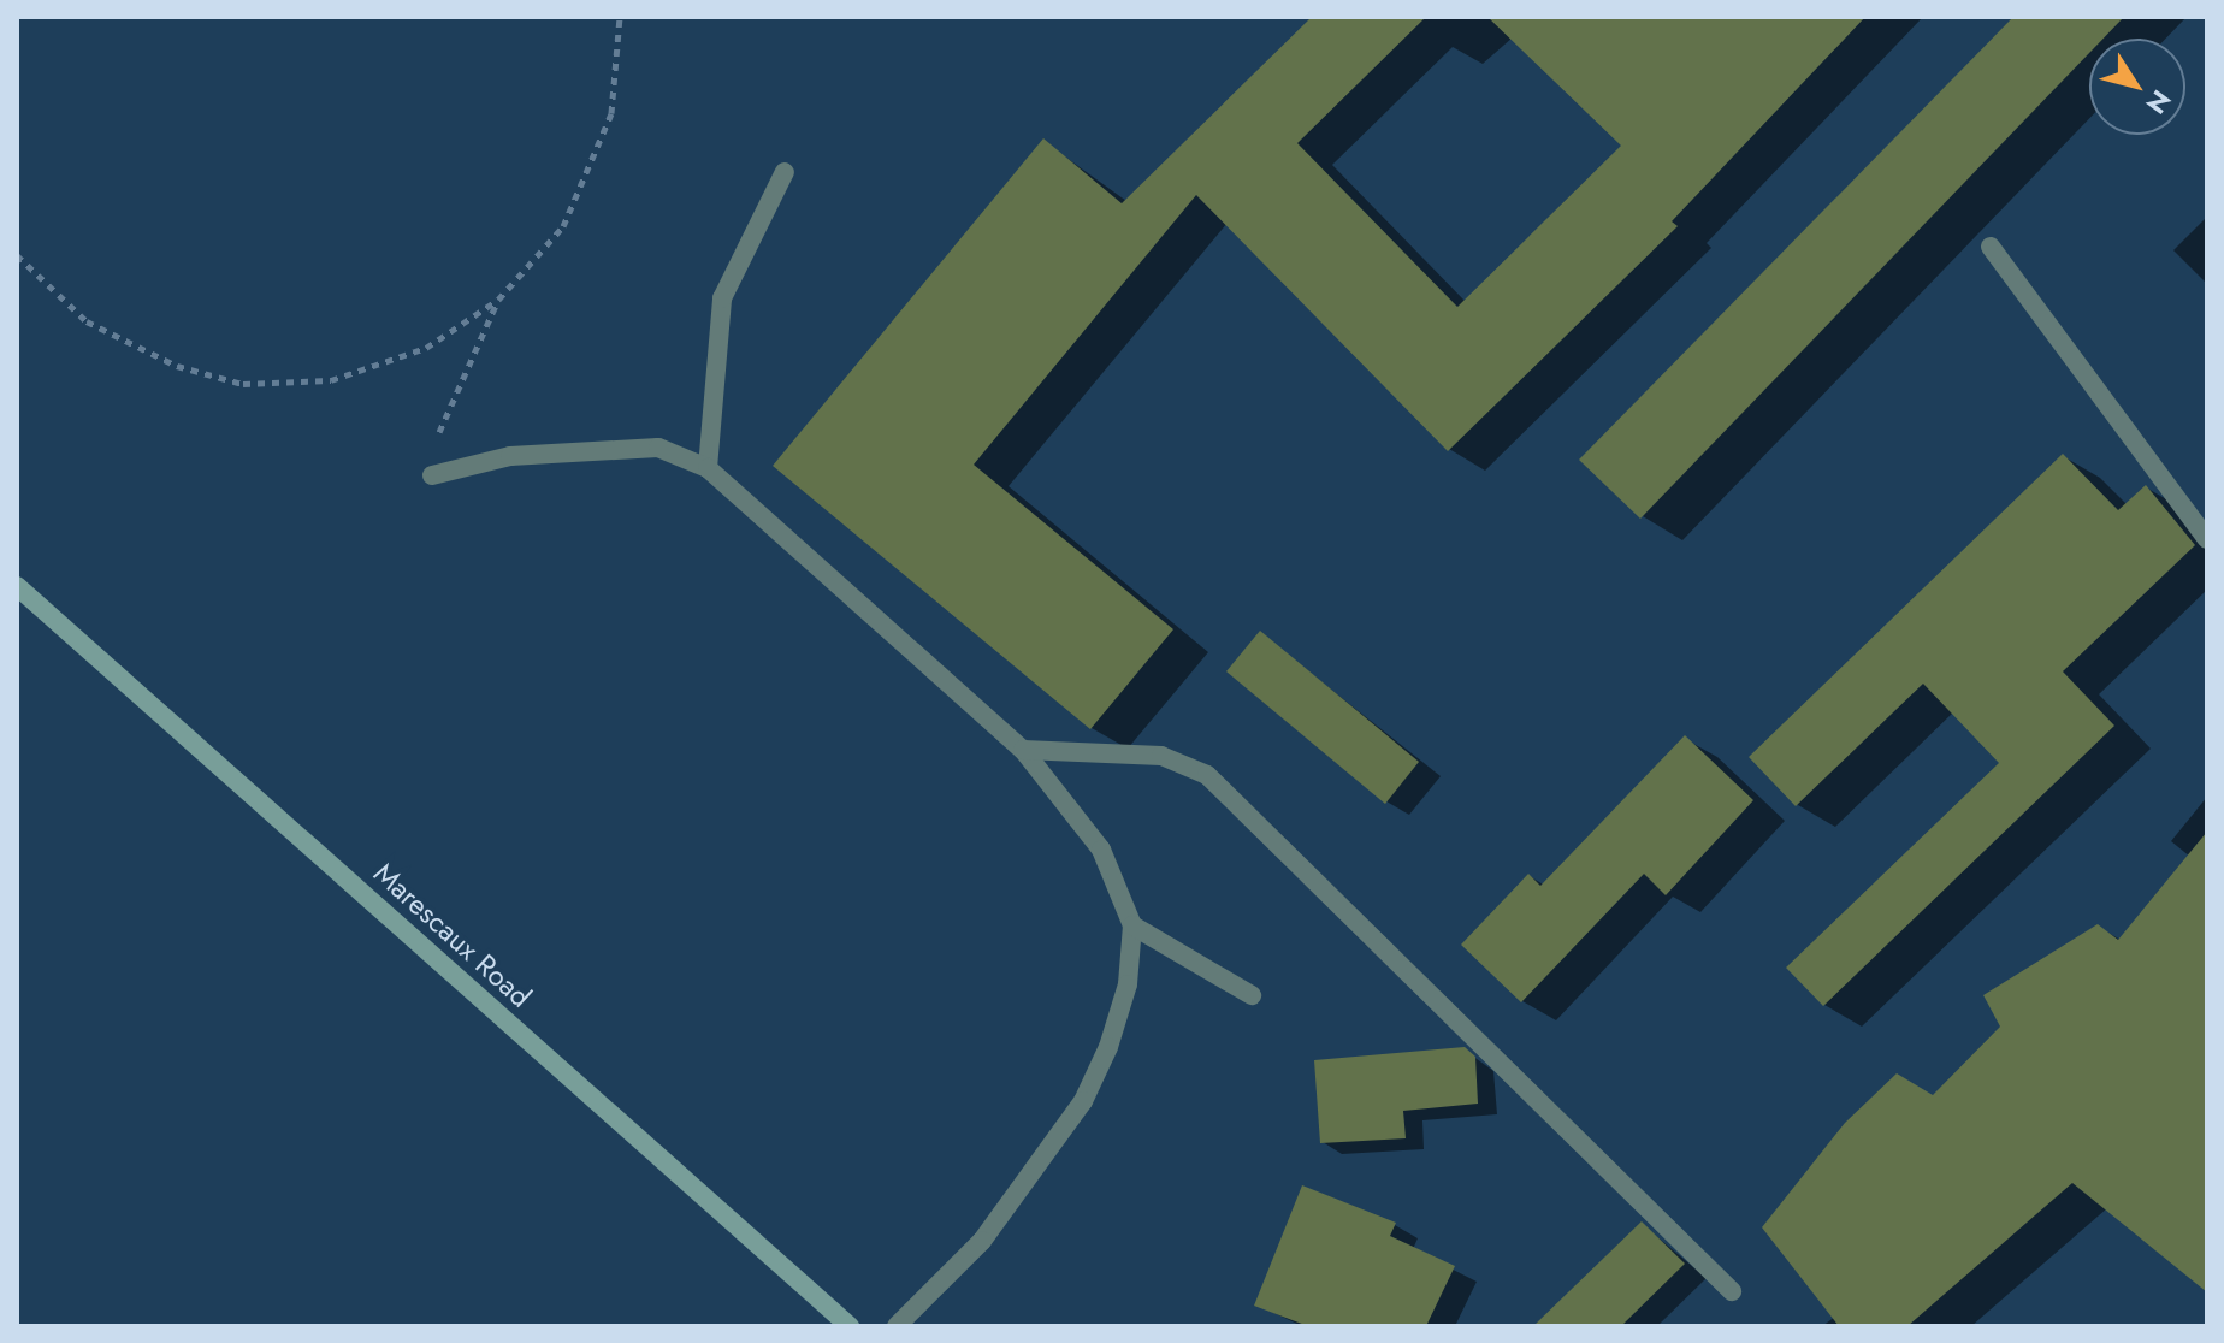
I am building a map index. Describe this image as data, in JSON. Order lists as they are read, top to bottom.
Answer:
{
  "streets": {
    "main road": ["Marescaux Road"]
  },
  "north": "bottom right"
}
